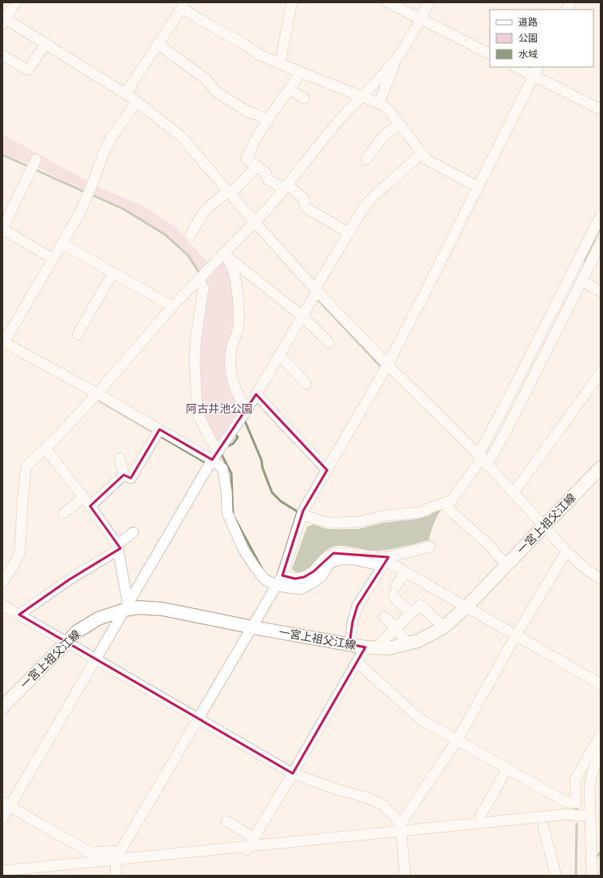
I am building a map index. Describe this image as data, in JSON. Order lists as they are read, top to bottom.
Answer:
{
  "streets": {
    "main road": ["一宮上祖父江線"]
  },
  "parks": ["阿古井池公園"],
  "legend": ["道路", "公園", "水域"]
}
